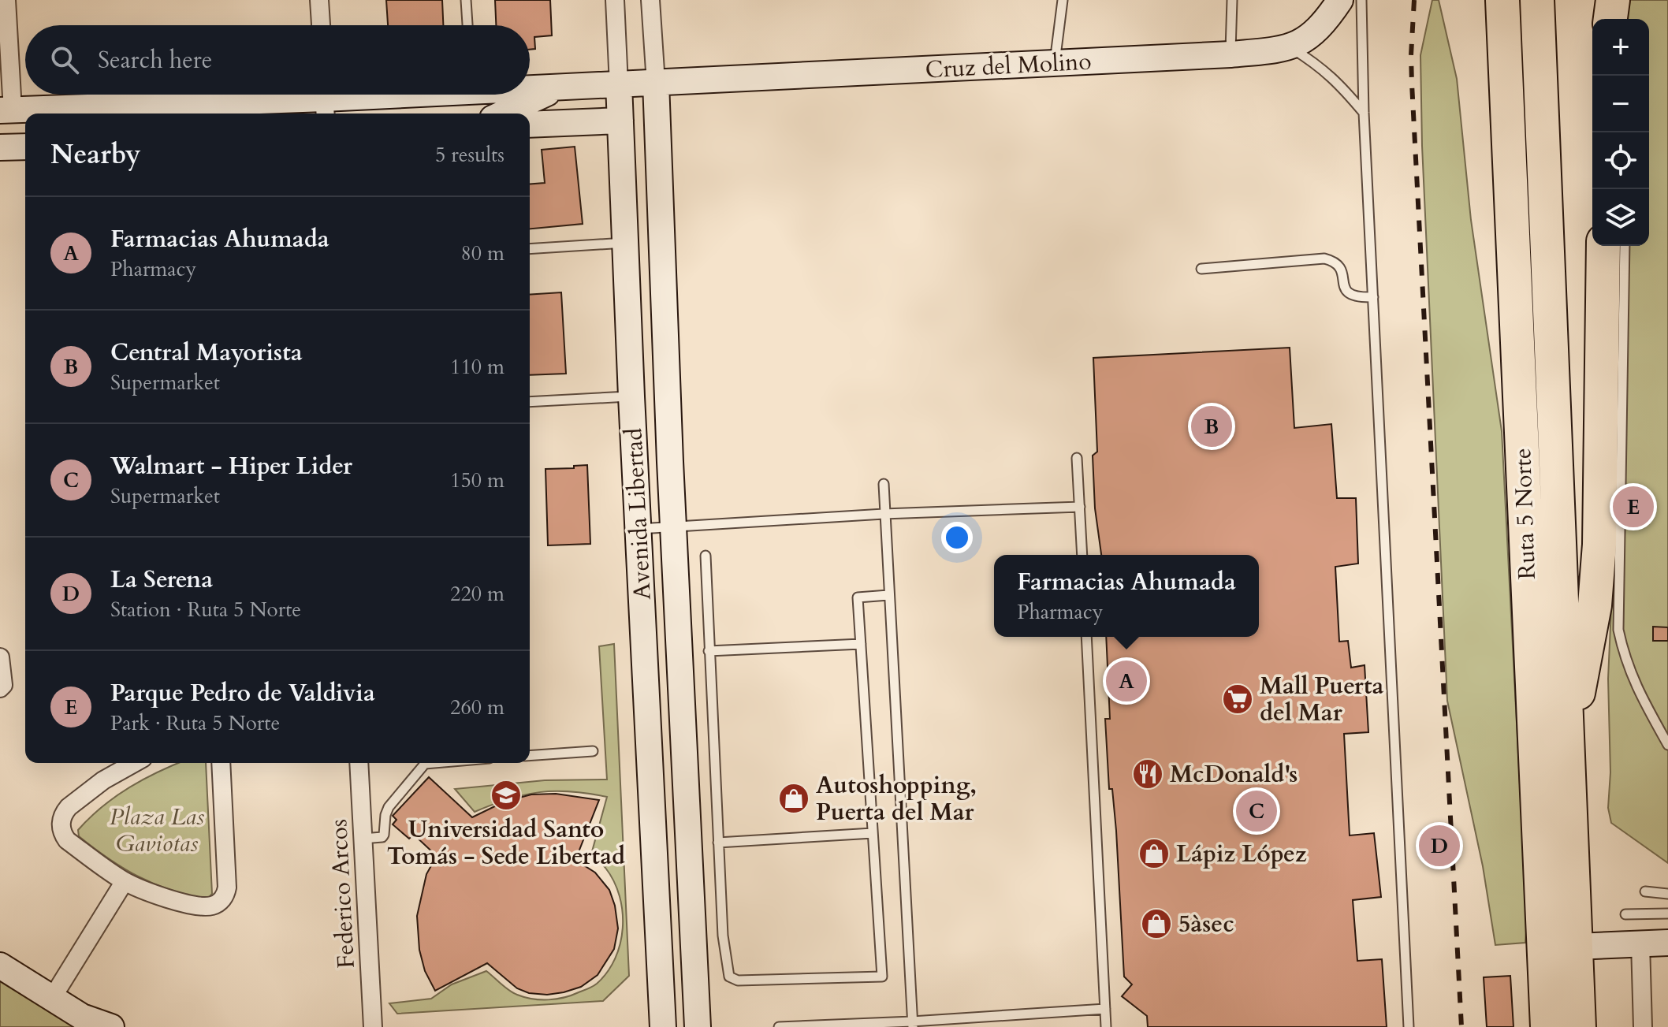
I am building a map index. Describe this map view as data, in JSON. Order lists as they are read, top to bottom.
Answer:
{
  "streets": {
    "highway": ["Ruta 5 Norte"],
    "street": ["Cruz del Molino", "Avenida Libertad", "Federico Arcos"]
  },
  "crossings": [
    ["Cruz del Molino", "Avenida Libertad"]
  ],
  "parks": ["Plaza Las Gaviotas"],
  "places": {
    "supermarket": ["Mall Puerta del Mar"],
    "restaurant": ["McDonald's"],
    "school or university": ["Universidad Santo Tomás - Sede Libertad"],
    "shop": ["Autoshopping, Puerta del Mar", "Lápiz López", "5àsec"]
  },
  "page": {
    "map_buttons": ["+", "−"],
    "search": "Search here",
    "heading": ["Nearby", "5 results"],
    "list": [
      {
        "mark": "A",
        "name": "Farmacias Ahumada",
        "note": "Pharmacy",
        "value": "80 m"
      },
      {
        "mark": "B",
        "name": "Central Mayorista",
        "note": "Supermarket",
        "value": "110 m"
      },
      {
        "mark": "C",
        "name": "Walmart - Hiper Lider",
        "note": "Supermarket",
        "value": "150 m"
      },
      {
        "mark": "D",
        "name": "La Serena",
        "note": "Station · Ruta 5 Norte",
        "value": "220 m"
      },
      {
        "mark": "E",
        "name": "Parque Pedro de Valdivia",
        "note": "Park · Ruta 5 Norte",
        "value": "260 m"
      }
    ],
    "pins": [
      "B",
      "E",
      "A",
      "C",
      "D"
    ],
    "popup": ["Farmacias Ahumada", "Pharmacy"]
  }
}
